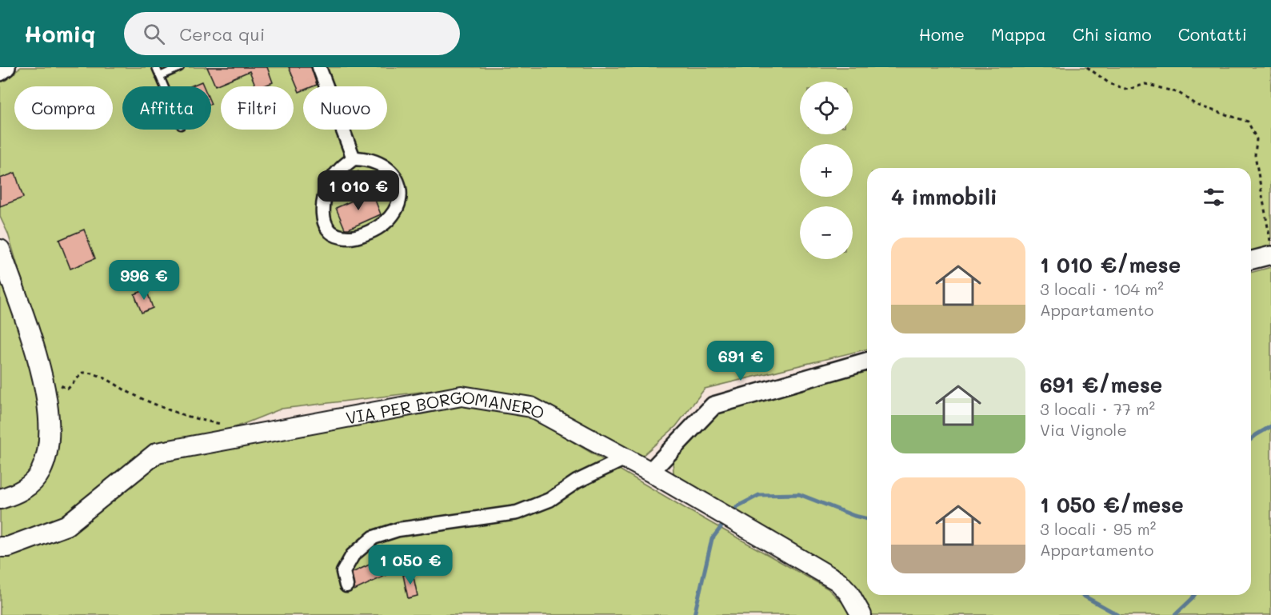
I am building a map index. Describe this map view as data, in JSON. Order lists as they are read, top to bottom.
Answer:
{
  "streets": {
    "main road": ["VIA PER BORGOMANERO"]
  },
  "page": {
    "header": "Homiq",
    "search": "Cerca qui",
    "nav": [
      "Home",
      "Mappa",
      "Chi siamo",
      "Contatti"
    ],
    "map_buttons": ["+", "−"],
    "chip": [
      "Compra",
      "Affitta",
      "Filtri",
      "Nuovo"
    ],
    "heading": "4 immobili",
    "price": [
      "1 010 €",
      "996 €",
      "691 €",
      "1 050 €"
    ],
    "list": [
      {
        "name": "1 010 €/mese",
        "note": "3 locali · 104 m² · Appartamento"
      },
      {
        "name": "691 €/mese",
        "note": "3 locali · 77 m² · Via Vignole"
      },
      {
        "name": "1 050 €/mese",
        "note": "3 locali · 95 m² · Appartamento"
      }
    ]
  }
}
